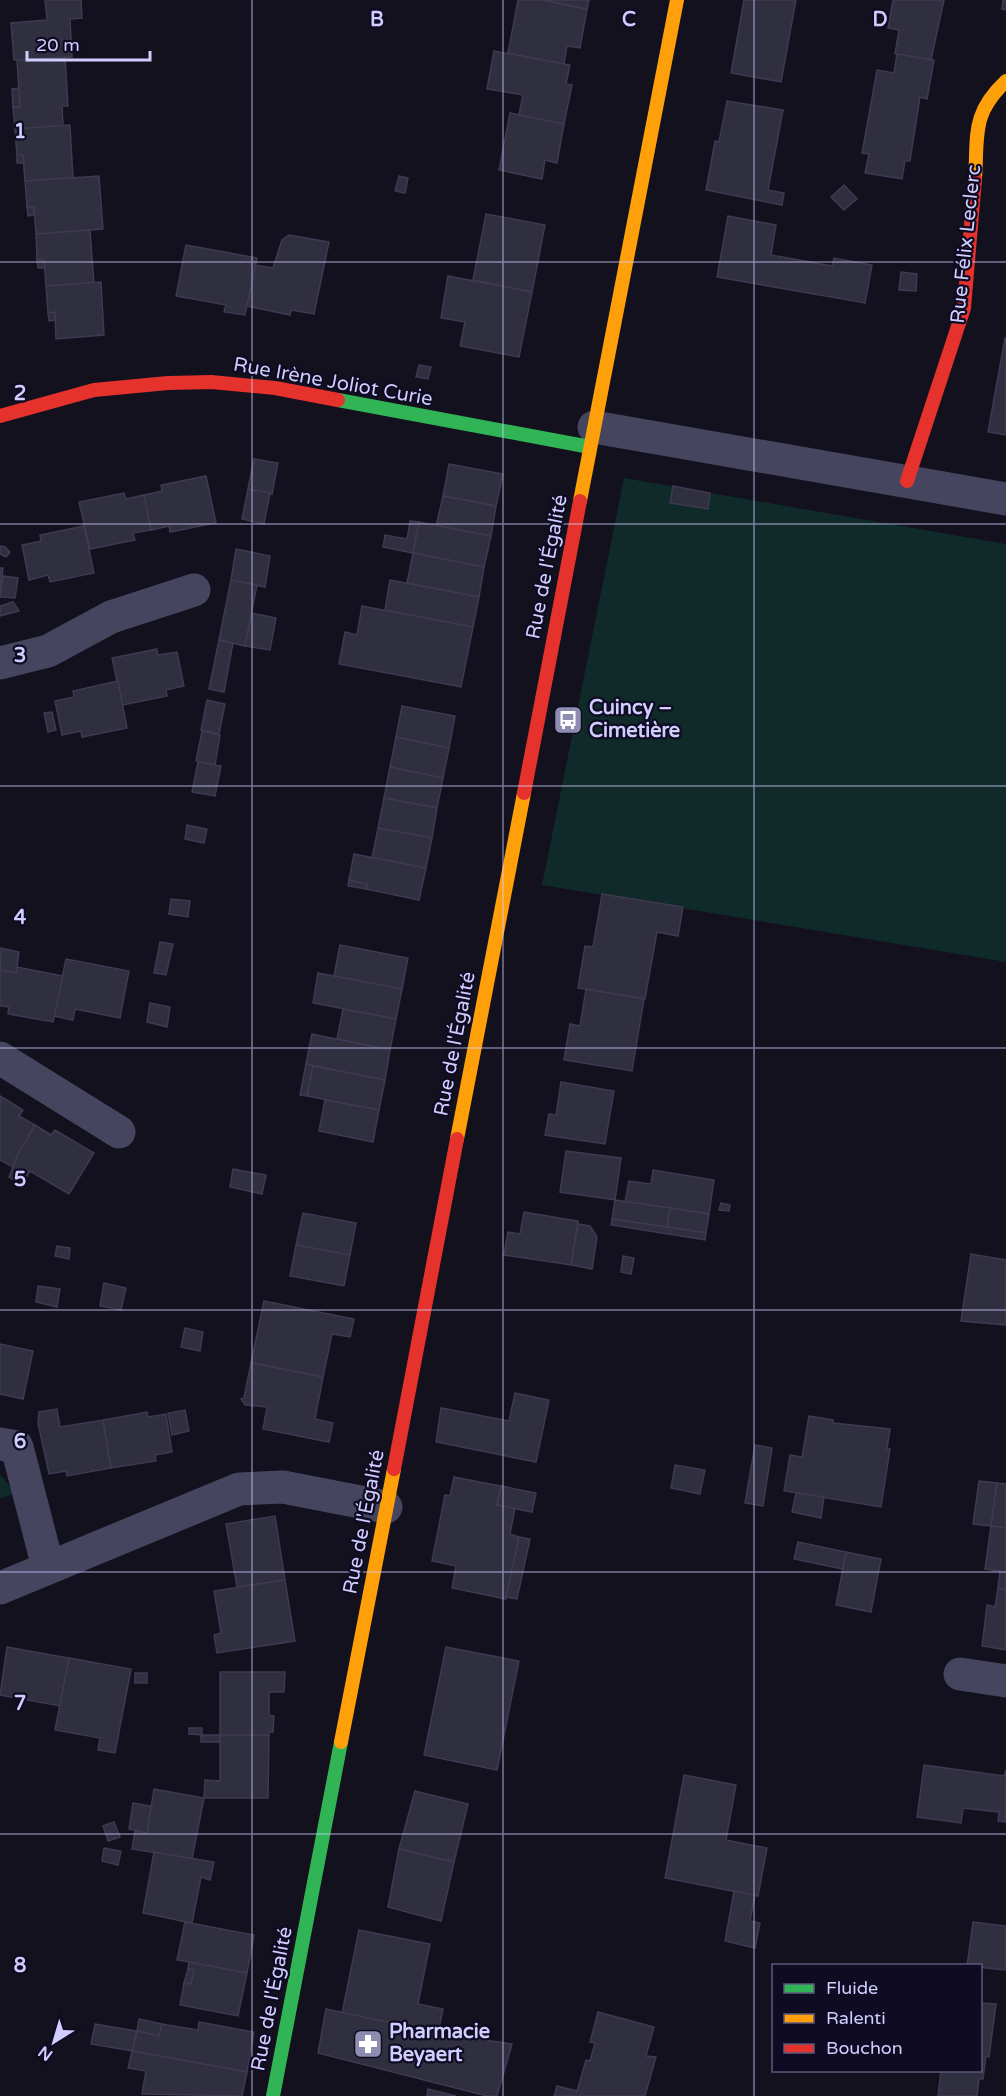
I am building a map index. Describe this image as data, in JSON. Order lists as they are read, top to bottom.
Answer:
{
  "streets": {
    "street": ["Rue Félix Leclerc", "Rue Irène Joliot Curie", "Rue de l'Égalité"]
  },
  "crossings": [
    ["Rue Irène Joliot Curie", "Rue de l'Égalité"]
  ],
  "places": {
    "bus stop": ["Cuincy – Cimetière"],
    "pharmacy": ["Pharmacie Beyaert"]
  },
  "legend": ["Fluide", "Ralenti", "Bouchon"],
  "scale_bar": "20 m",
  "north": "bottom left",
  "grid": {
    "columns": ["B", "C", "D"],
    "rows": [
      "1",
      "2",
      "3",
      "4",
      "5",
      "6",
      "7",
      "8"
    ]
  }
}
